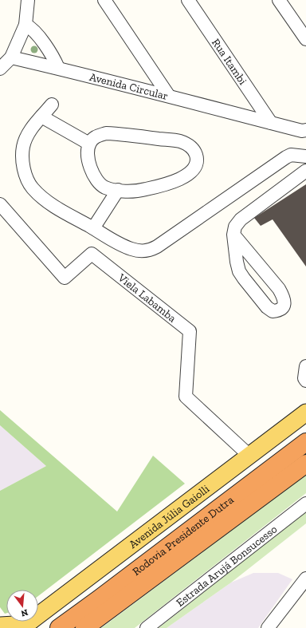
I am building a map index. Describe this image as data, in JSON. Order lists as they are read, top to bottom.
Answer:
{
  "streets": {
    "highway": ["Rodovia Presidente Dutra"],
    "main road": ["Avenida Júlia Gaiolli"],
    "street": [
      "Rua Itambi",
      "Avenida Circular",
      "Viela Labamba",
      "Estrada Arujá Bonsucesso"
    ]
  },
  "crossings": [
    ["Rua Itambi", "Avenida Circular"],
    ["Viela Labamba", "Avenida Júlia Gaiolli"]
  ],
  "north": "bottom"
}
